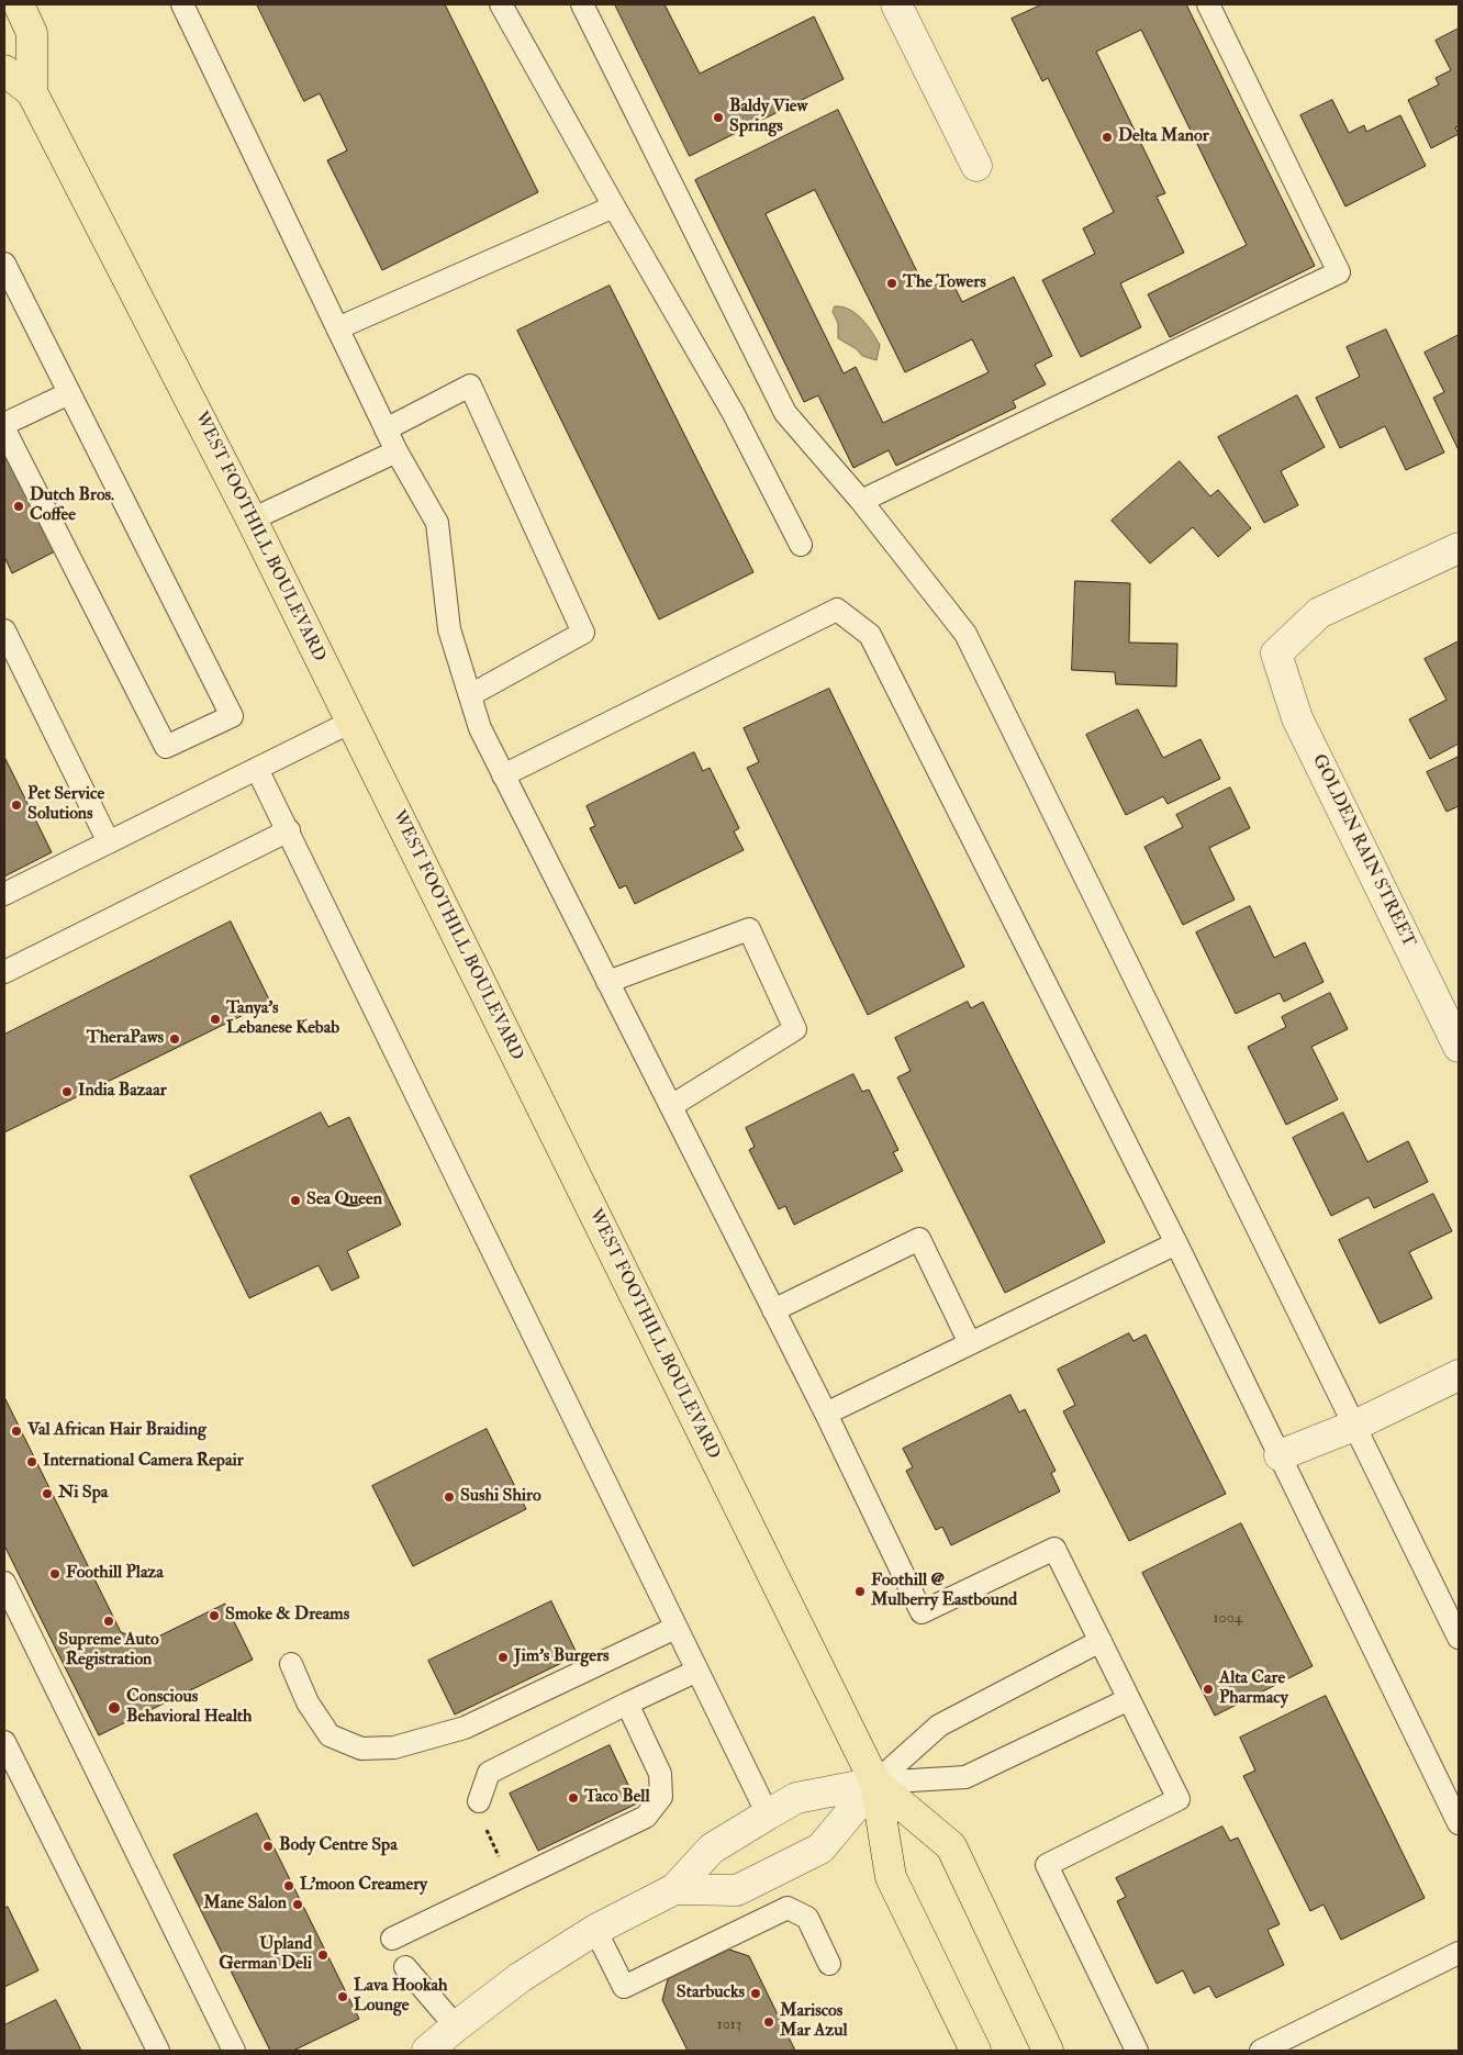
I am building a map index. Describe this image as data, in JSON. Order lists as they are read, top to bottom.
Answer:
{
  "streets": {
    "main road": ["WEST FOOTHILL BOULEVARD"],
    "street": ["GOLDEN RAIN STREET"]
  },
  "places": [
    "Baldy View Springs",
    "Delta Manor",
    "The Towers",
    "Dutch Bros. Coffee",
    "Pet Service Solutions",
    "Tanya's Lebanese Kebab",
    "TheraPaws",
    "India Bazaar",
    "Sea Queen",
    "Val African Hair Braiding",
    "International Camera Repair",
    "Ni Spa",
    "Sushi Shiro",
    "Foothill Plaza",
    "Foothill @ Mulberry Eastbound",
    "Smoke & Dreams",
    "Supreme Auto Registration",
    "Jim's Burgers",
    "Alta Care Pharmacy",
    "Conscious Behavioral Health",
    "Taco Bell",
    "Body Centre Spa",
    "L'moon Creamery",
    "Mane Salon",
    "Upland German Deli",
    "Starbucks",
    "Lava Hookah Lounge",
    "Mariscos Mar Azul"
  ],
  "house_numbers": ["1004", "1013"]
}
